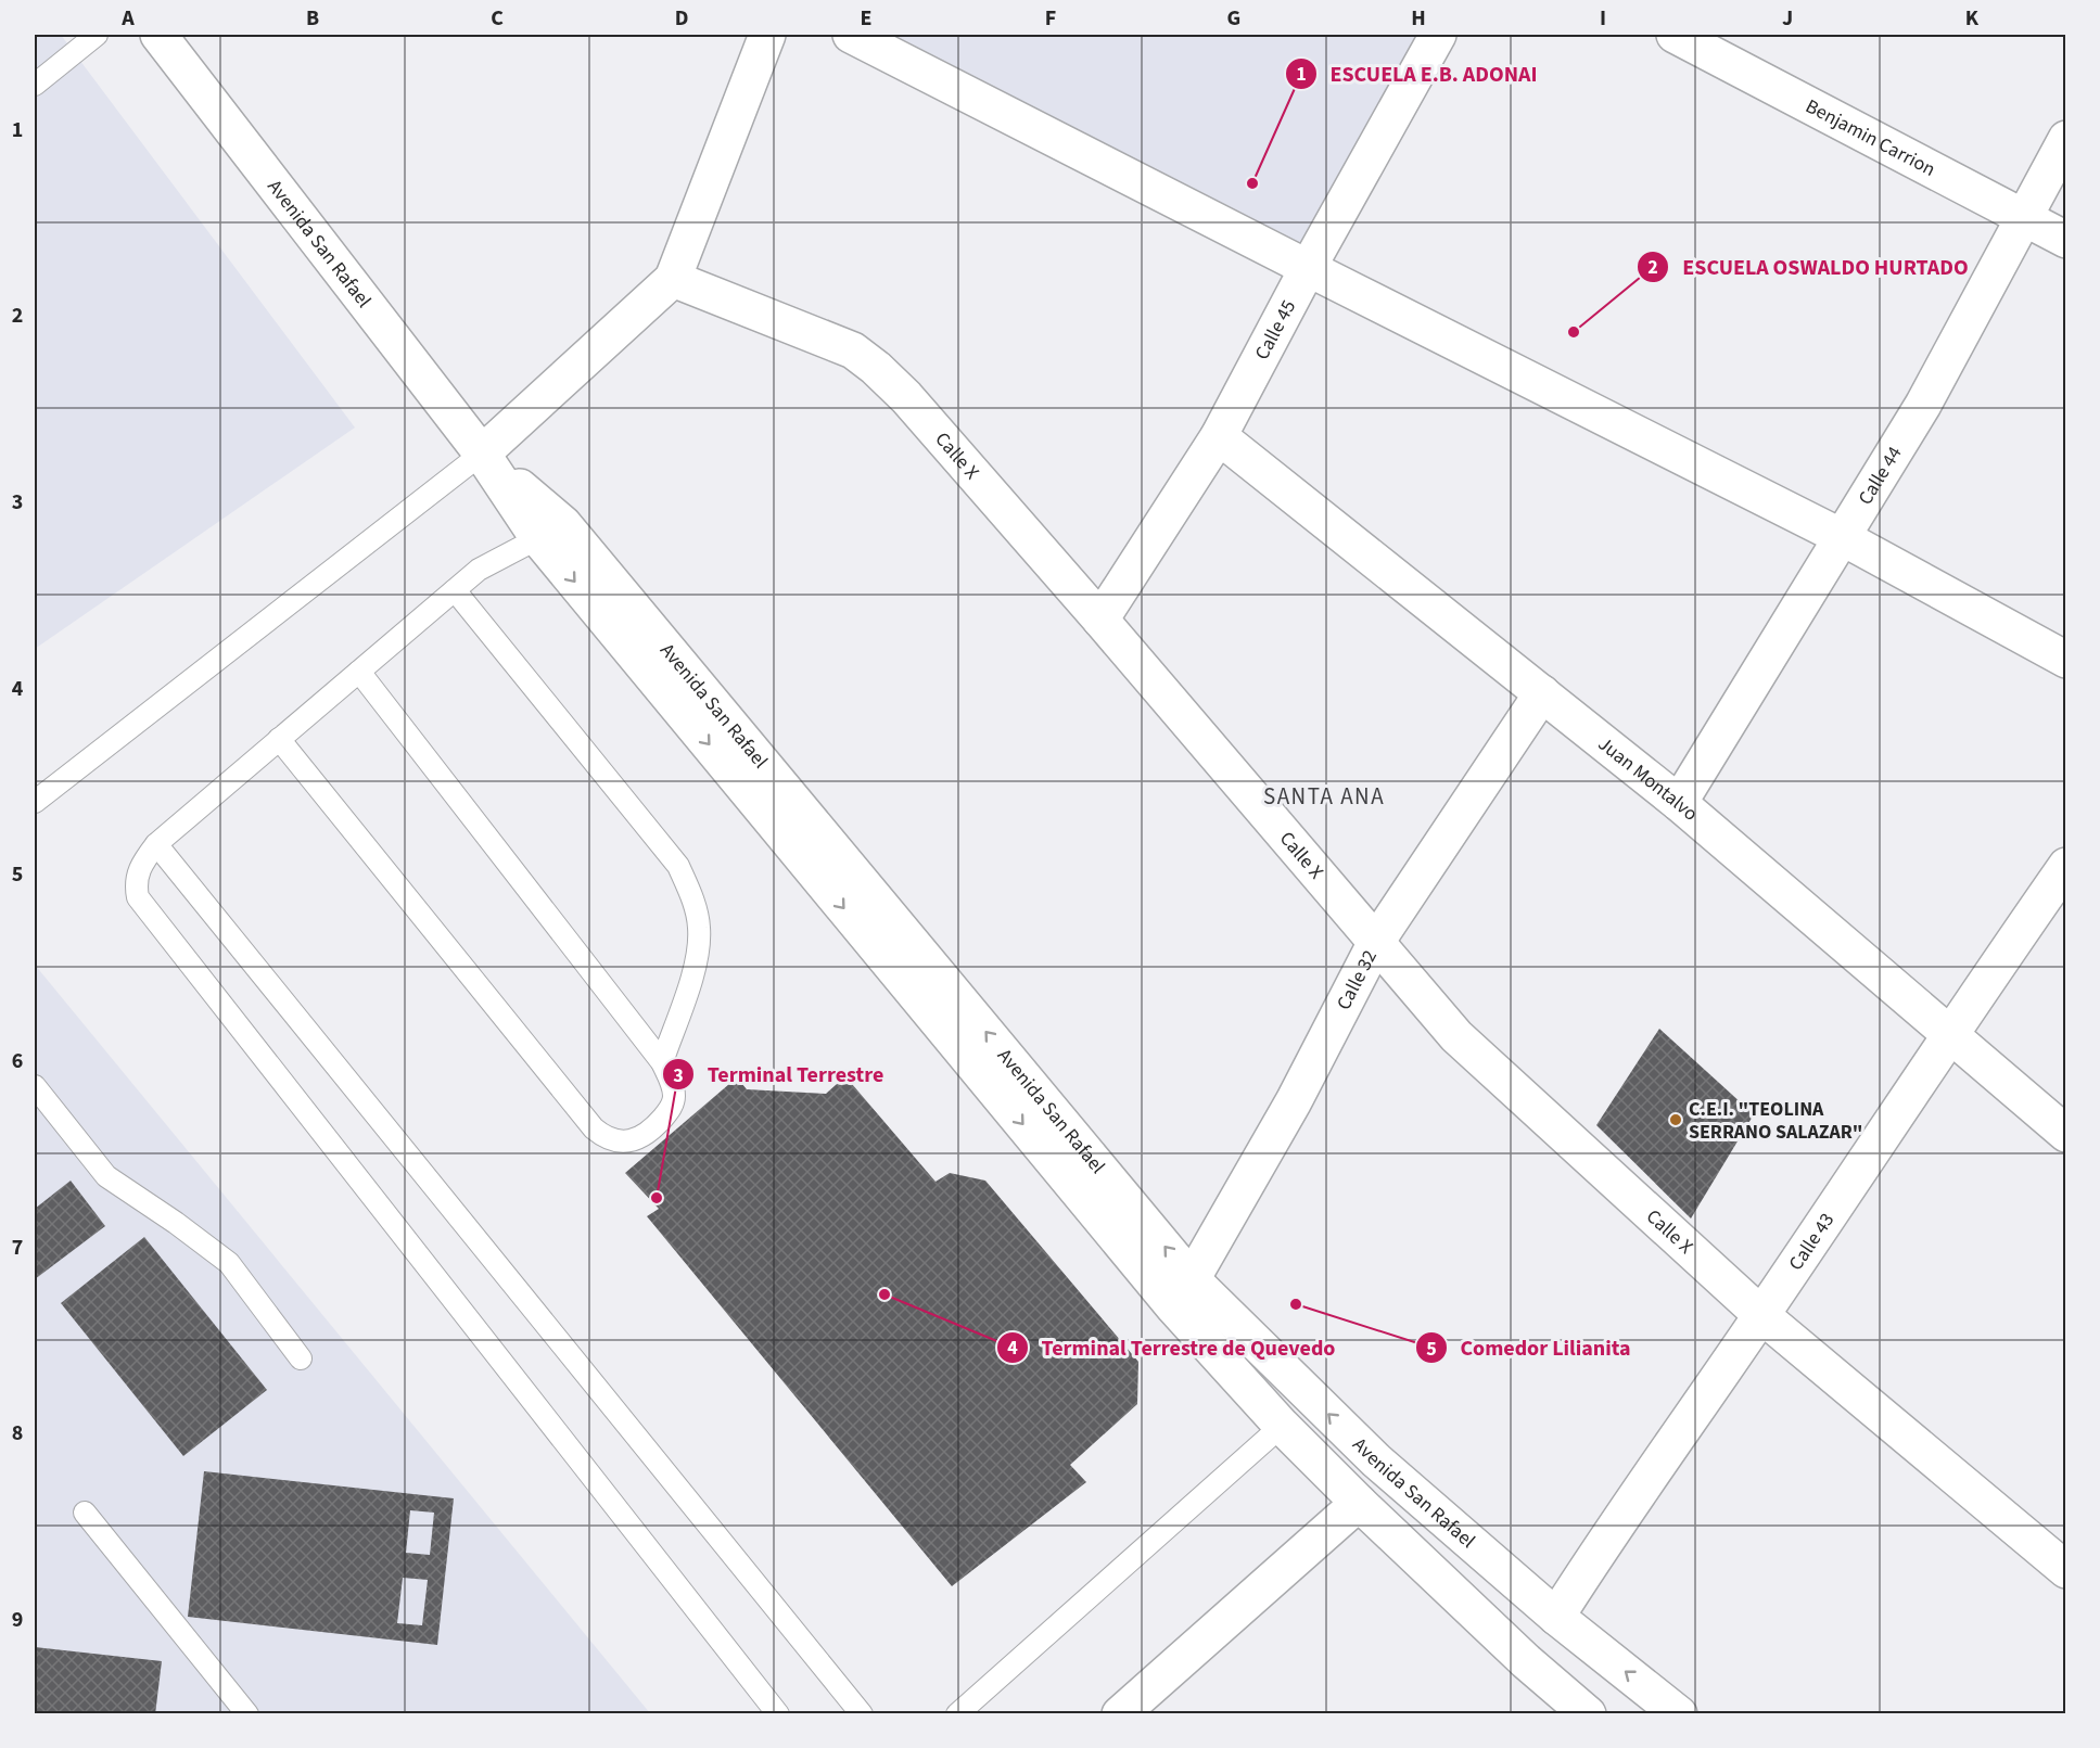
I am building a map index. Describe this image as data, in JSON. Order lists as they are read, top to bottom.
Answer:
{
  "streets": {
    "street": [
      "Benjamin Carrion",
      "Avenida San Rafael",
      "Calle 45",
      "Calle X",
      "Calle 44",
      "Juan Montalvo",
      "Calle 32",
      "Calle 43"
    ]
  },
  "crossings": [
    ["Benjamin Carrion", "Calle 44"],
    ["Avenida San Rafael", "Calle 32"],
    ["Avenida San Rafael", "Calle 43"],
    ["Calle 45", "Calle X"],
    ["Calle 45", "Juan Montalvo"],
    ["Calle X", "Calle 32"],
    ["Calle X", "Calle 43"],
    ["Calle 44", "Juan Montalvo"],
    ["Juan Montalvo", "Calle 32"],
    ["Juan Montalvo", "Calle 43"]
  ],
  "districts": ["SANTA ANA"],
  "places": [
    "ESCUELA E.B. ADONAI",
    "ESCUELA OSWALDO HURTADO",
    "C.E.I. \"TEOLINA SERRANO SALAZAR\"",
    "Terminal Terrestre",
    "Terminal Terrestre de Quevedo",
    "Comedor Lilianita"
  ],
  "grid": {
    "columns": [
      "A",
      "B",
      "C",
      "D",
      "E",
      "F",
      "G",
      "H",
      "I",
      "J",
      "K"
    ],
    "rows": [
      "1",
      "2",
      "3",
      "4",
      "5",
      "6",
      "7",
      "8",
      "9"
    ]
  }
}
